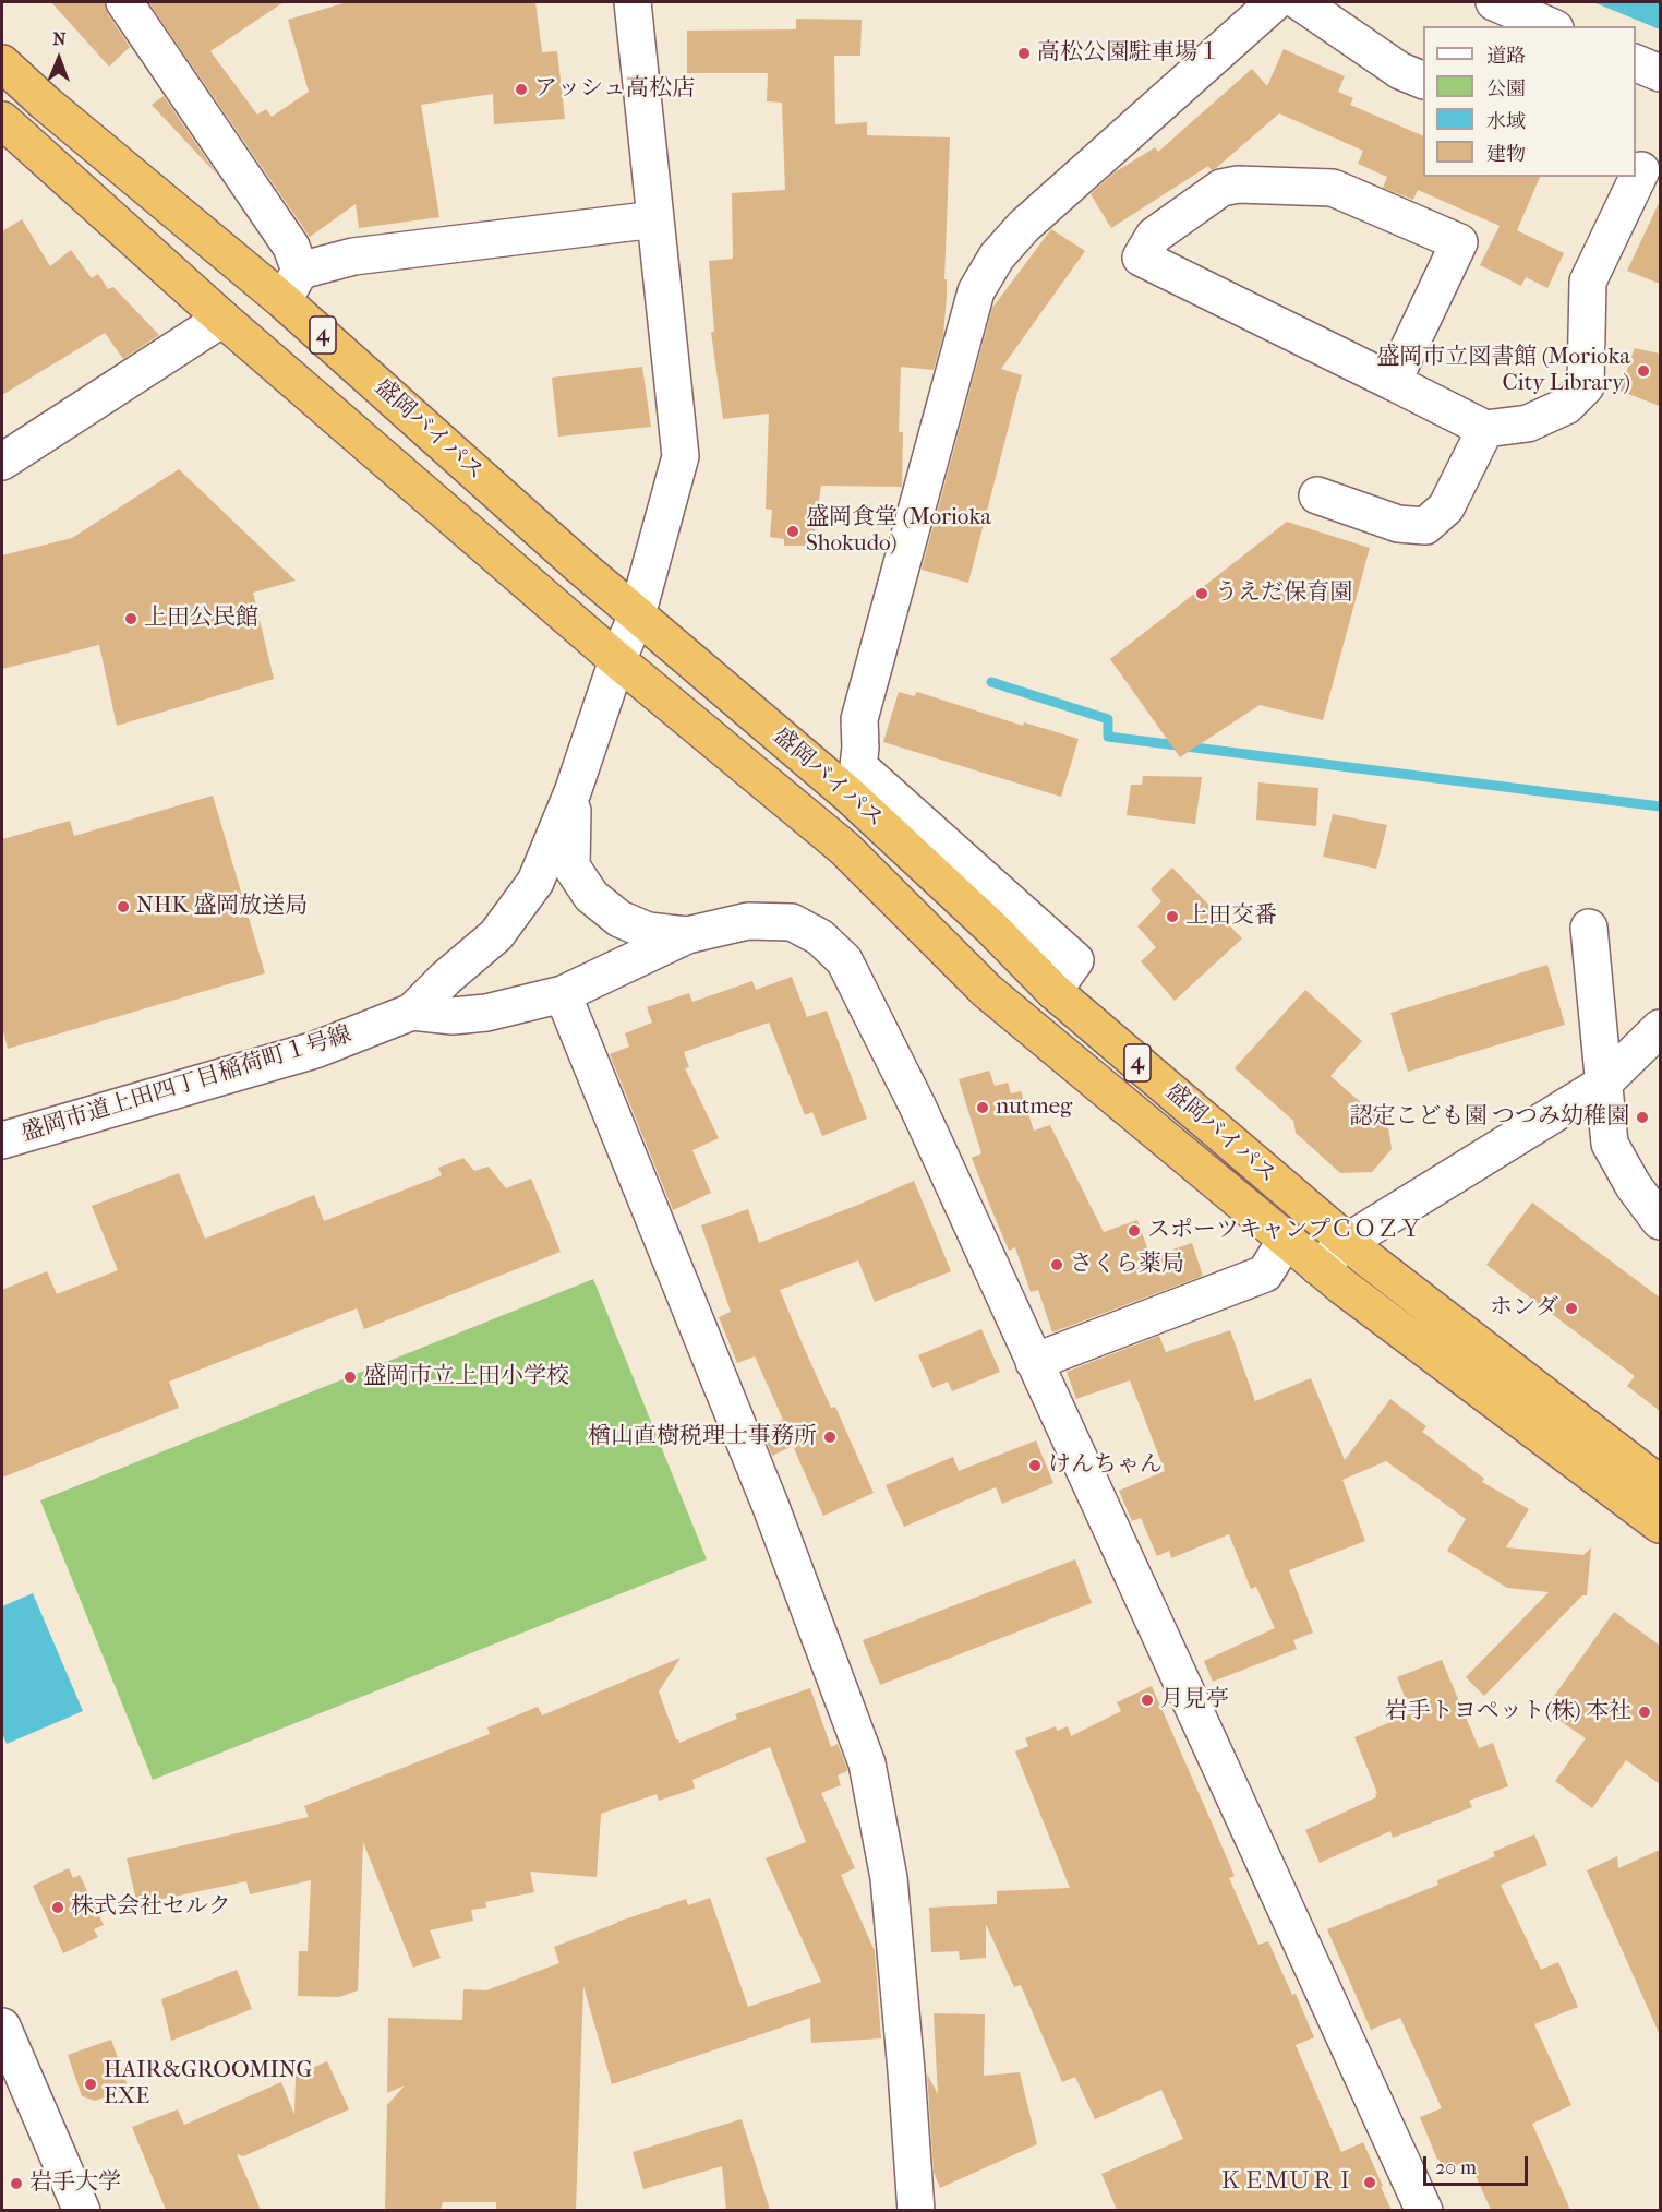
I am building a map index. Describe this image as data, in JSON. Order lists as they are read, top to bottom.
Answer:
{
  "streets": {
    "highway": ["4", "盛岡バイパス"],
    "street": ["盛岡市道上田四丁目稲荷町１号線"]
  },
  "crossings": [
    ["盛岡バイパス", "盛岡市道上田四丁目稲荷町１号線"]
  ],
  "places": [
    "高松公園駐車場１",
    "アッシュ高松店",
    "盛岡市立図書館 (Morioka City Library)",
    "盛岡食堂 (Morioka Shokudo)",
    "うえだ保育園",
    "上田公民館",
    "NHK 盛岡放送局",
    "上田交番",
    "nutmeg",
    "認定こども園 つつみ幼稚園",
    "スポーツキャンプＣＯＺＹ",
    "さくら薬局",
    "ホンダ",
    "盛岡市立上田小学校",
    "楢山直樹税理士事務所",
    "けんちゃん",
    "月見亭",
    "岩手トヨペット(株) 本社",
    "株式会社セルク",
    "HAIR&GROOMING EXE",
    "ＫＥＭＵＲＩ",
    "岩手大学"
  ],
  "legend": [
    "道路",
    "公園",
    "水域",
    "建物"
  ],
  "scale_bar": "20 m",
  "north": "top"
}
